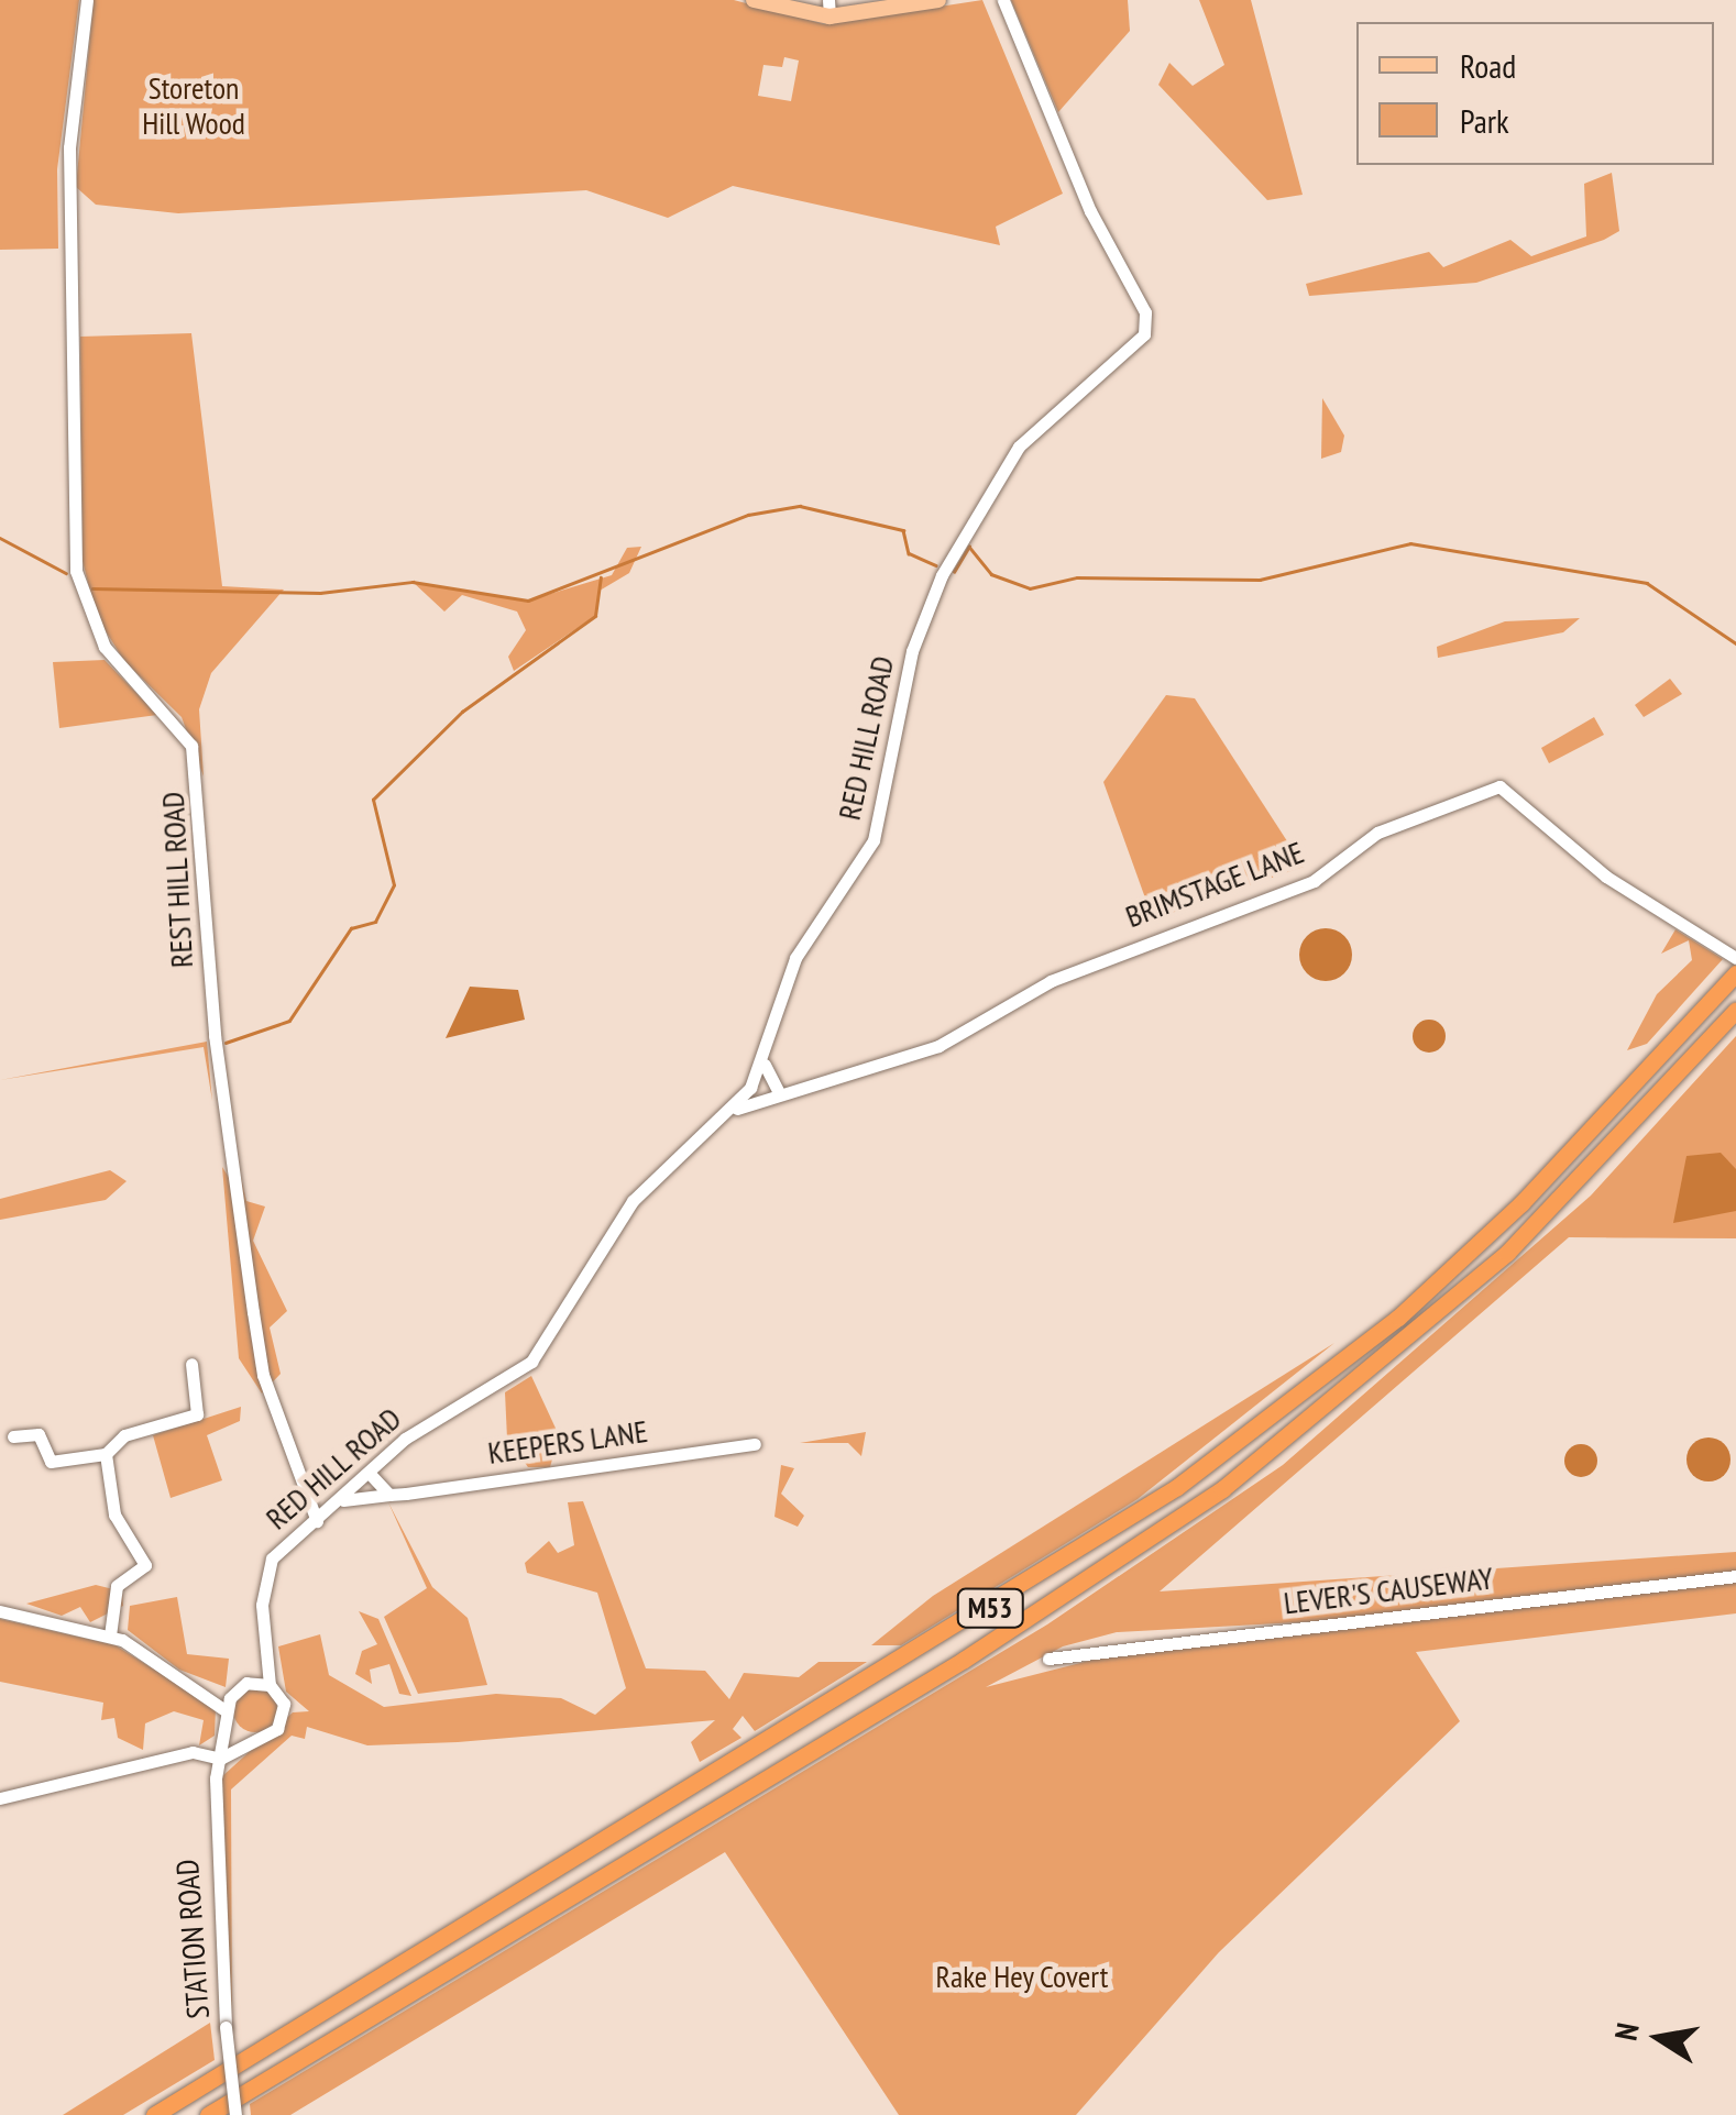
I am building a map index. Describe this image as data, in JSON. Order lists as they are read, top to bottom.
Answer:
{
  "streets": {
    "highway": ["M53"],
    "street": [
      "RED HILL ROAD",
      "REST HILL ROAD",
      "BRIMSTAGE LANE",
      "KEEPERS LANE",
      "LEVER'S CAUSEWAY",
      "STATION ROAD"
    ]
  },
  "crossings": [
    ["RED HILL ROAD", "REST HILL ROAD"],
    ["RED HILL ROAD", "BRIMSTAGE LANE"],
    ["RED HILL ROAD", "KEEPERS LANE"],
    ["RED HILL ROAD", "STATION ROAD"]
  ],
  "parks": ["Storeton Hill Wood", "Rake Hey Covert"],
  "legend": ["Road", "Park"],
  "north": "left"
}
